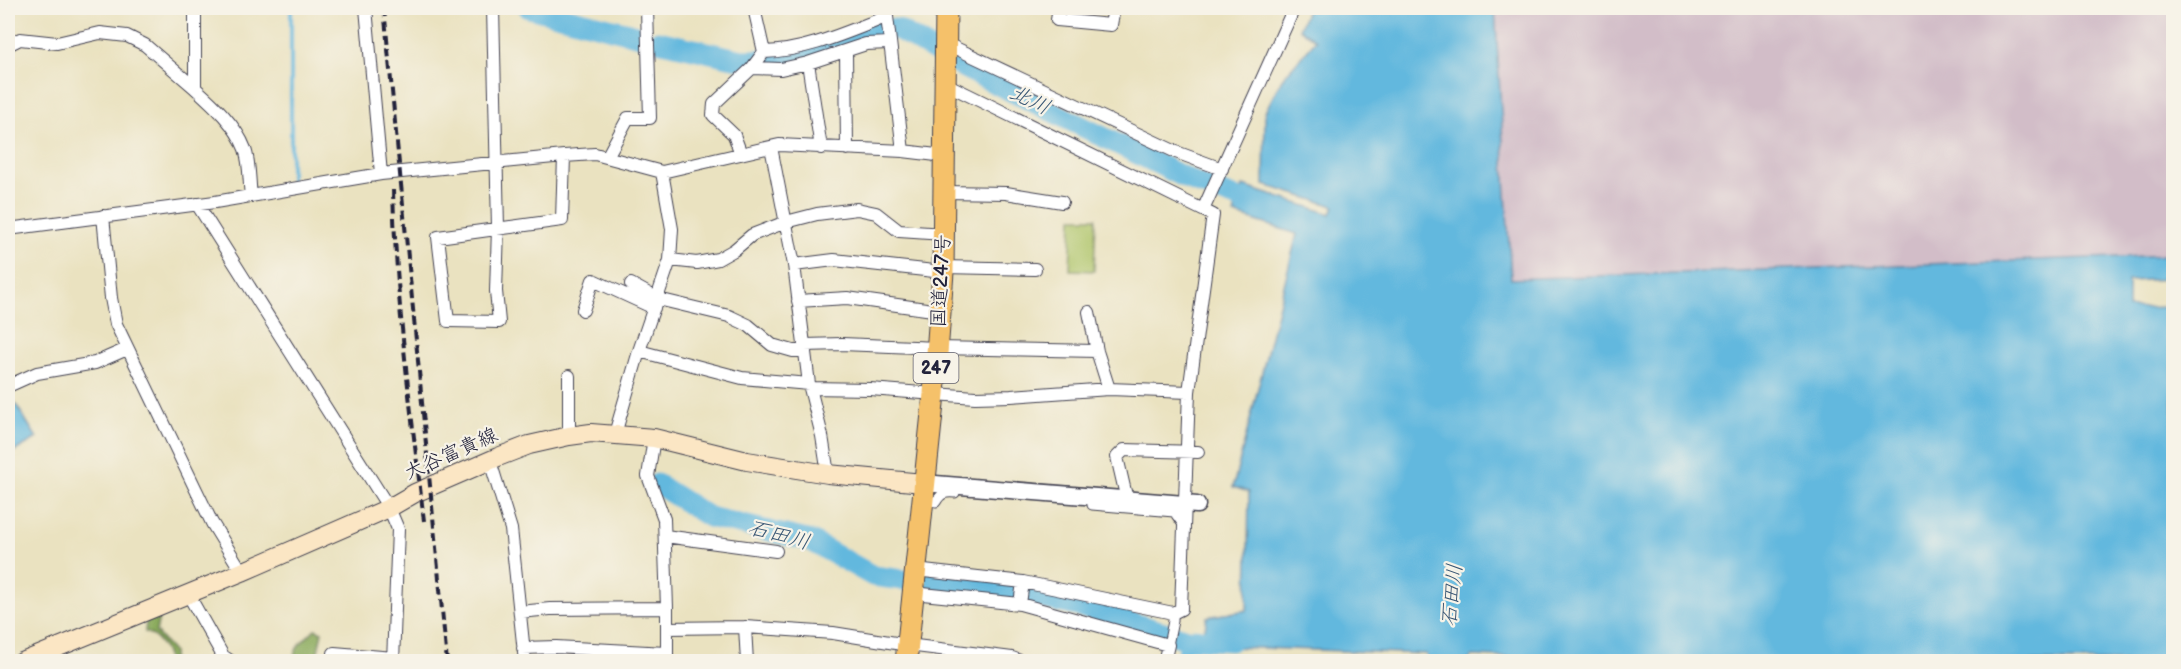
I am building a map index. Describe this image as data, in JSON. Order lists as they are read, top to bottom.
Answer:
{
  "streets": {
    "highway": ["国道247号", "247"],
    "main road": ["大谷富貴線"]
  },
  "crossings": [
    ["国道247号", "大谷富貴線"]
  ],
  "water": ["北川", "石田川"]
}
